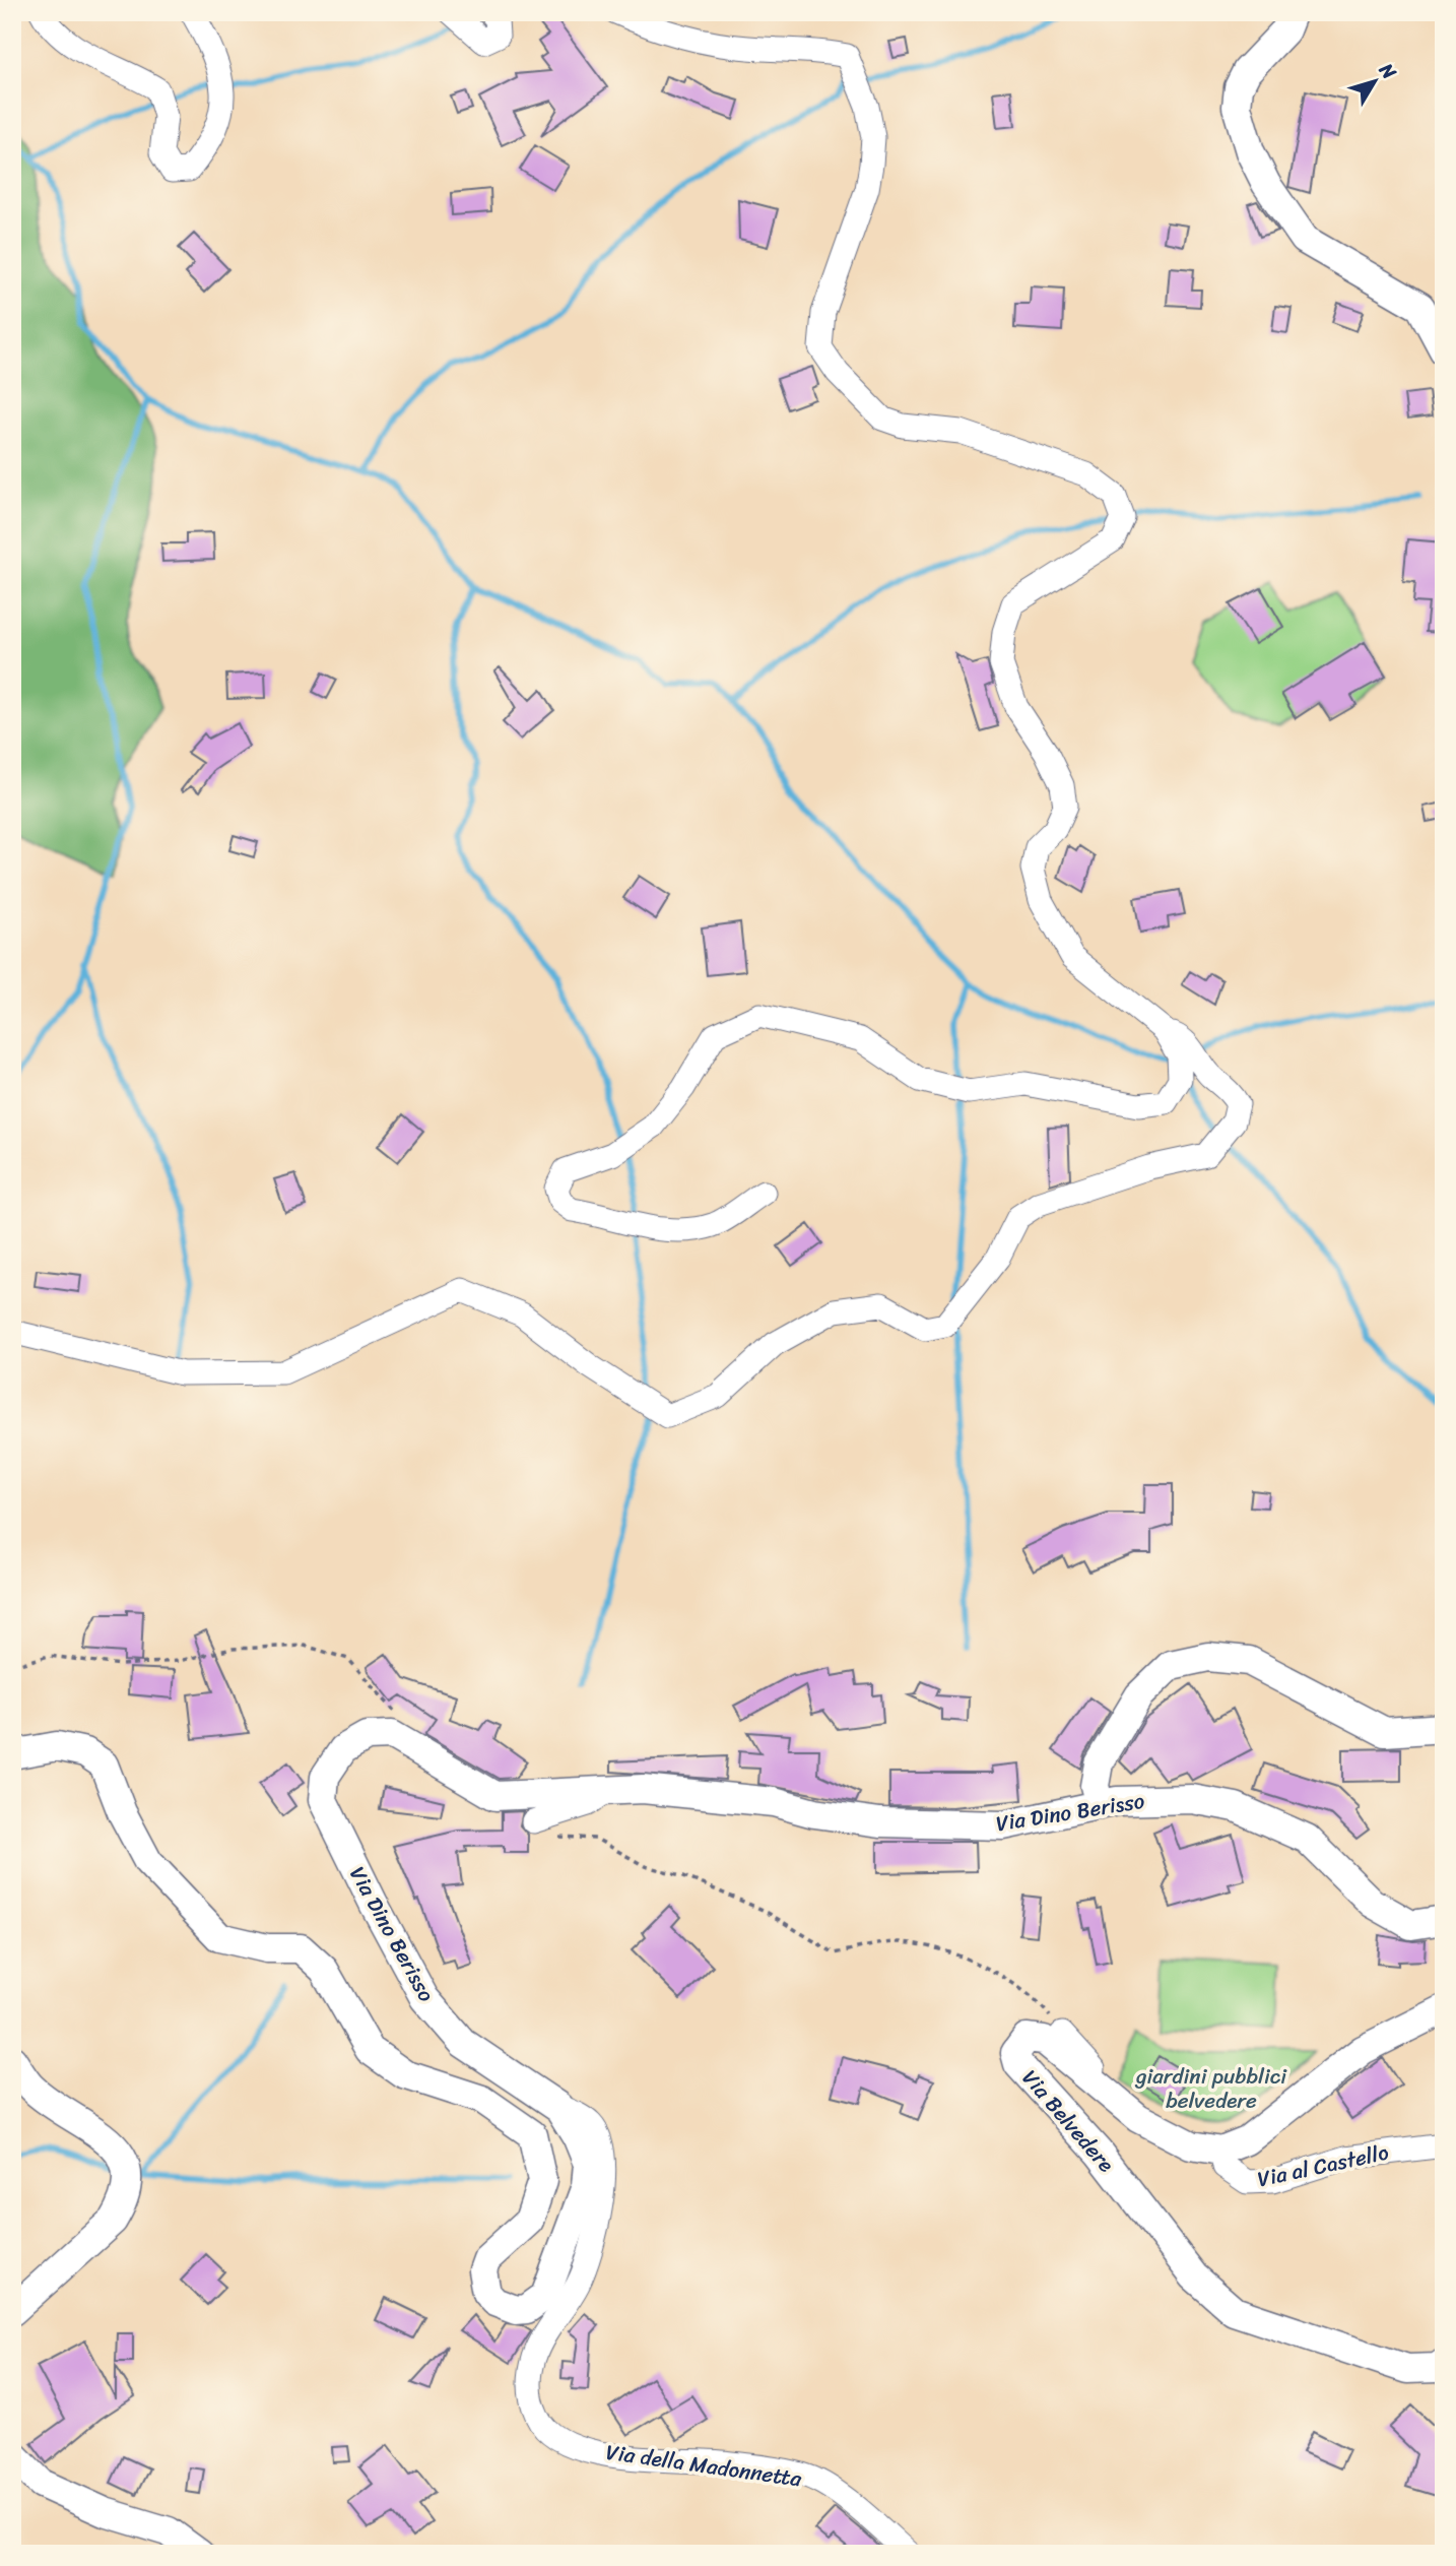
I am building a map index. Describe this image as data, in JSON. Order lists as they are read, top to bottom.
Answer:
{
  "streets": {
    "street": [
      "Via Dino Berisso",
      "Via Belvedere",
      "Via al Castello",
      "Via della Madonnetta"
    ]
  },
  "crossings": [
    ["Via Dino Berisso", "Via della Madonnetta"],
    ["Via Belvedere", "Via al Castello"]
  ],
  "parks": ["giardini pubblici belvedere"],
  "north": "top right"
}
